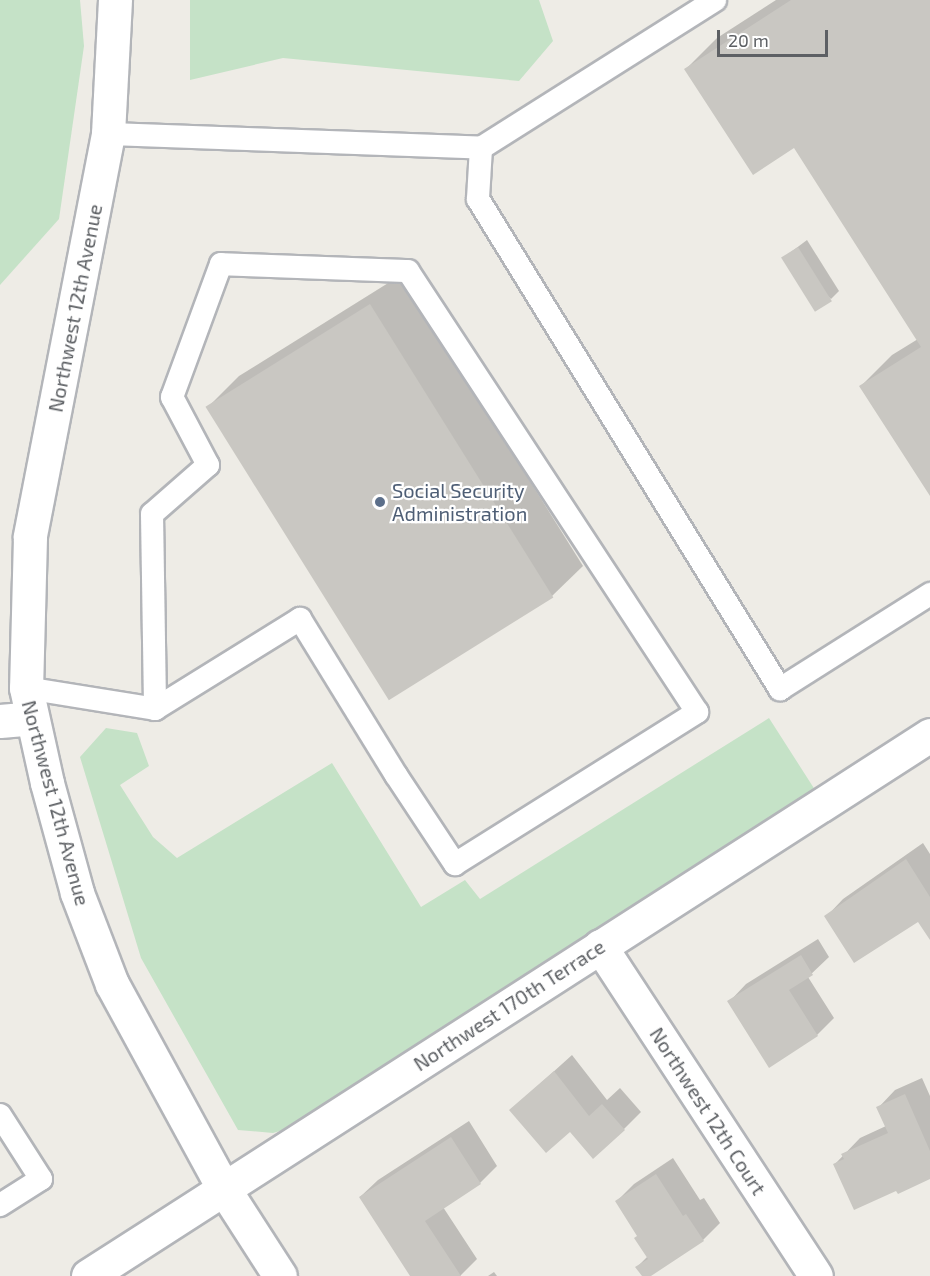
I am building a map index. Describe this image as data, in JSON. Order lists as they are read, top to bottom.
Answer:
{
  "streets": {
    "street": ["Northwest 12th Avenue", "Northwest 170th Terrace", "Northwest 12th Court"]
  },
  "crossings": [
    ["Northwest 12th Avenue", "Northwest 170th Terrace"],
    ["Northwest 170th Terrace", "Northwest 12th Court"]
  ],
  "places": ["Social Security Administration"],
  "scale_bar": "20 m"
}
